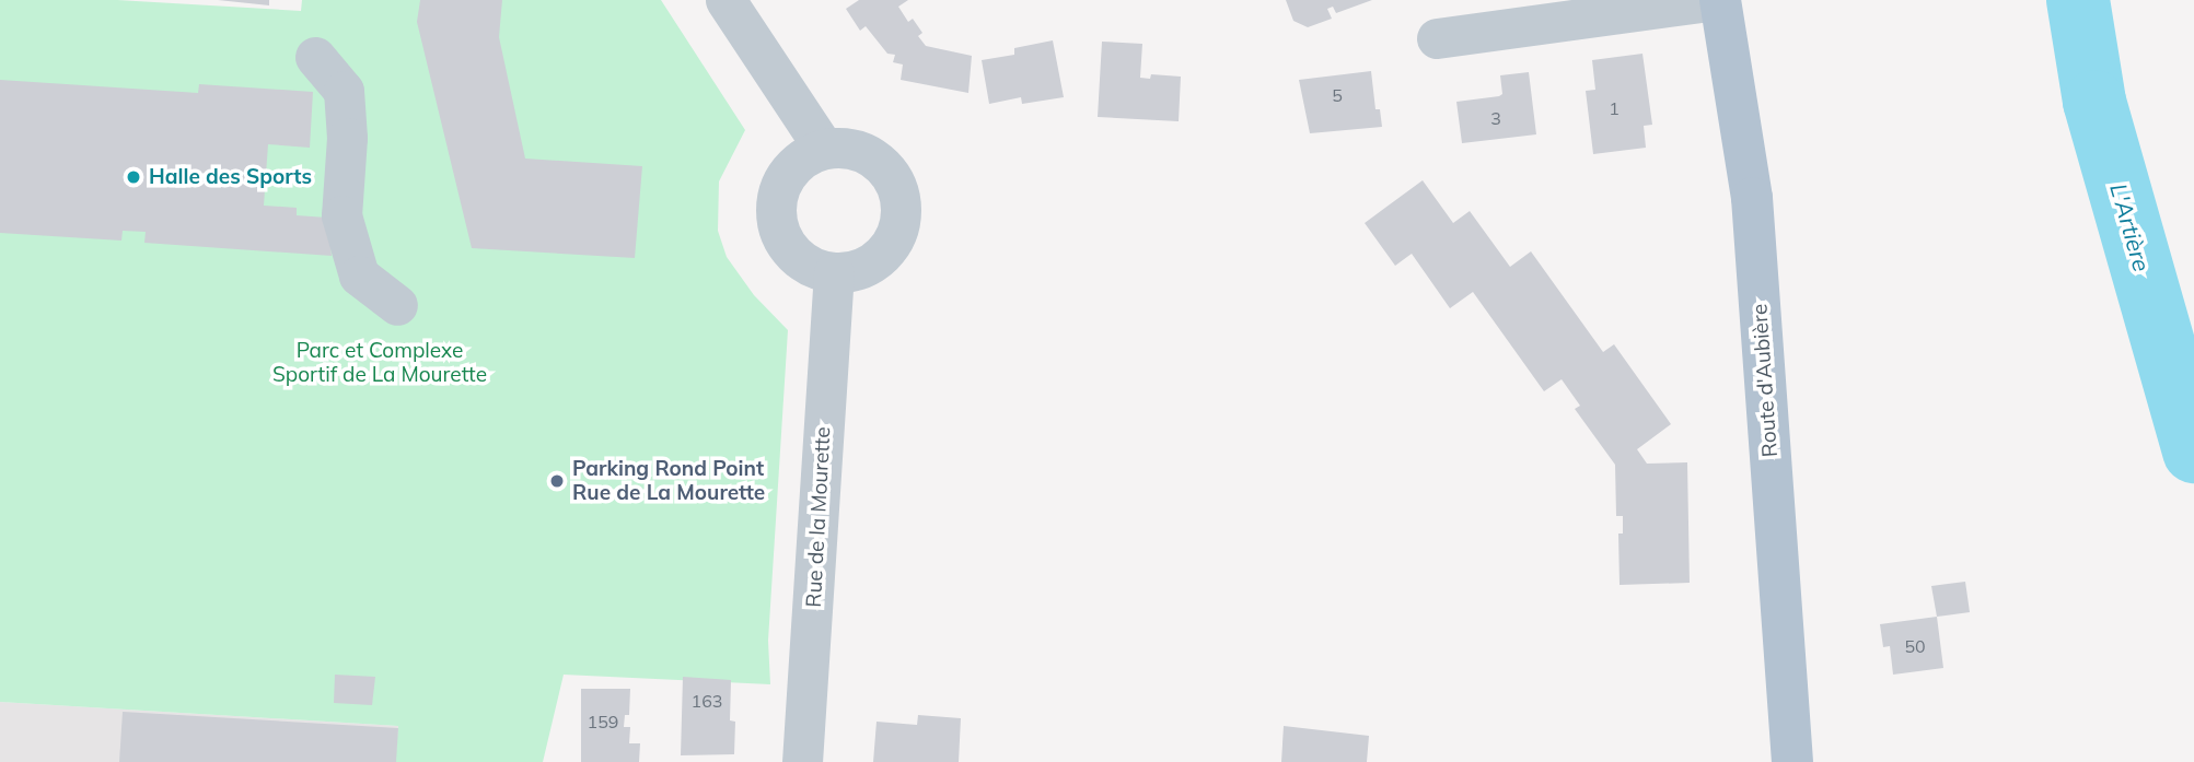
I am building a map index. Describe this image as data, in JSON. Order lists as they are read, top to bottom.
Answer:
{
  "streets": {
    "main road": ["Route d'Aubière"],
    "street": ["Rue de la Mourette"]
  },
  "water": ["L'Artière"],
  "parks": ["Parc et Complexe Sportif de La Mourette"],
  "places": ["Halle des Sports", "Parking Rond Point Rue de La Mourette"],
  "house_numbers": [
    "5",
    "1",
    "3",
    "50",
    "163",
    "159"
  ]
}
